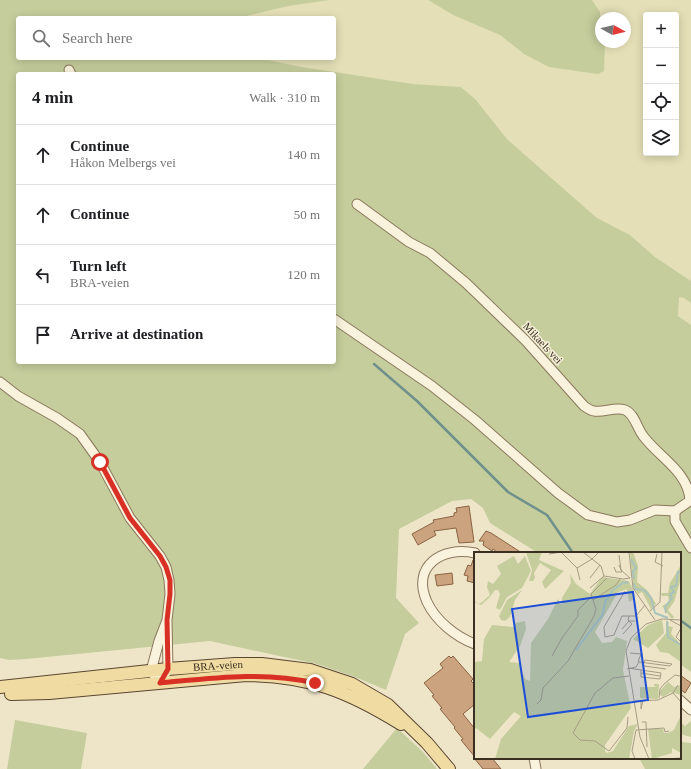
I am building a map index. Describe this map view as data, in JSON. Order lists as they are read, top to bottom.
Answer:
{
  "streets": {
    "main road": ["BRA-veien"],
    "street": ["Mikaels vei"]
  },
  "north": "right",
  "page": {
    "map_buttons": ["+", "−"],
    "search": "Search here",
    "heading": ["4 min", "Walk · 310 m"],
    "list": [
      ["Continue", "Håkon Melbergs vei", "140 m"],
      ["Continue", "50 m"],
      ["Turn left", "BRA-veien", "120 m"],
      "Arrive at destination"
    ]
  }
}
